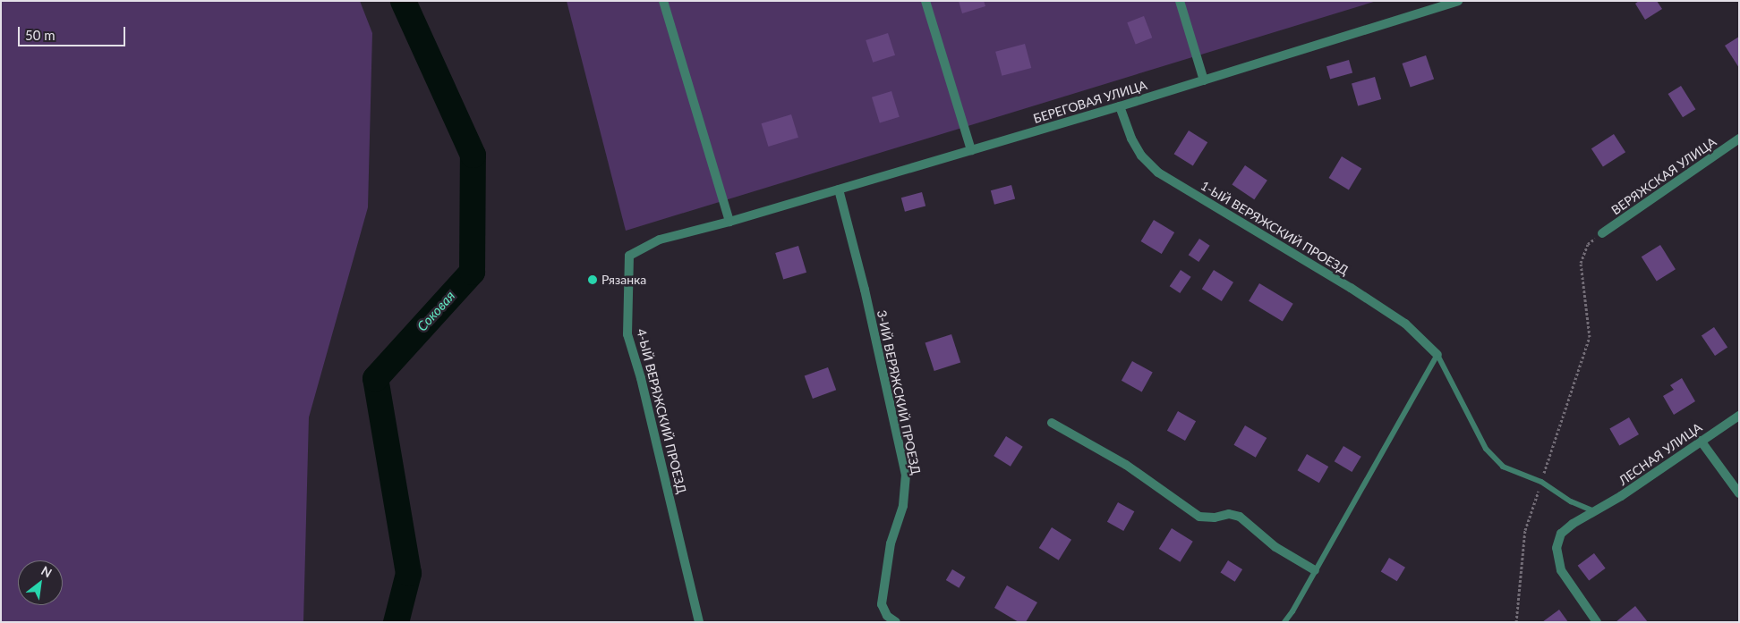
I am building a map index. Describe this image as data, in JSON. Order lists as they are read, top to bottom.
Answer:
{
  "streets": {
    "street": [
      "БЕРЕГОВАЯ УЛИЦА",
      "ВЕРЯЖСКАЯ УЛИЦА",
      "1-ЫЙ ВЕРЯЖСКИЙ ПРОЕЗД",
      "3-ИЙ ВЕРЯЖСКИЙ ПРОЕЗД",
      "4-ЫЙ ВЕРЯЖСКИЙ ПРОЕЗД",
      "ЛЕСНАЯ УЛИЦА"
    ]
  },
  "crossings": [
    ["БЕРЕГОВАЯ УЛИЦА", "1-ЫЙ ВЕРЯЖСКИЙ ПРОЕЗД"],
    ["БЕРЕГОВАЯ УЛИЦА", "3-ИЙ ВЕРЯЖСКИЙ ПРОЕЗД"],
    ["БЕРЕГОВАЯ УЛИЦА", "4-ЫЙ ВЕРЯЖСКИЙ ПРОЕЗД"]
  ],
  "water": ["Соковая"],
  "places": ["Рязанка"],
  "scale_bar": "50 m",
  "north": "top right"
}
